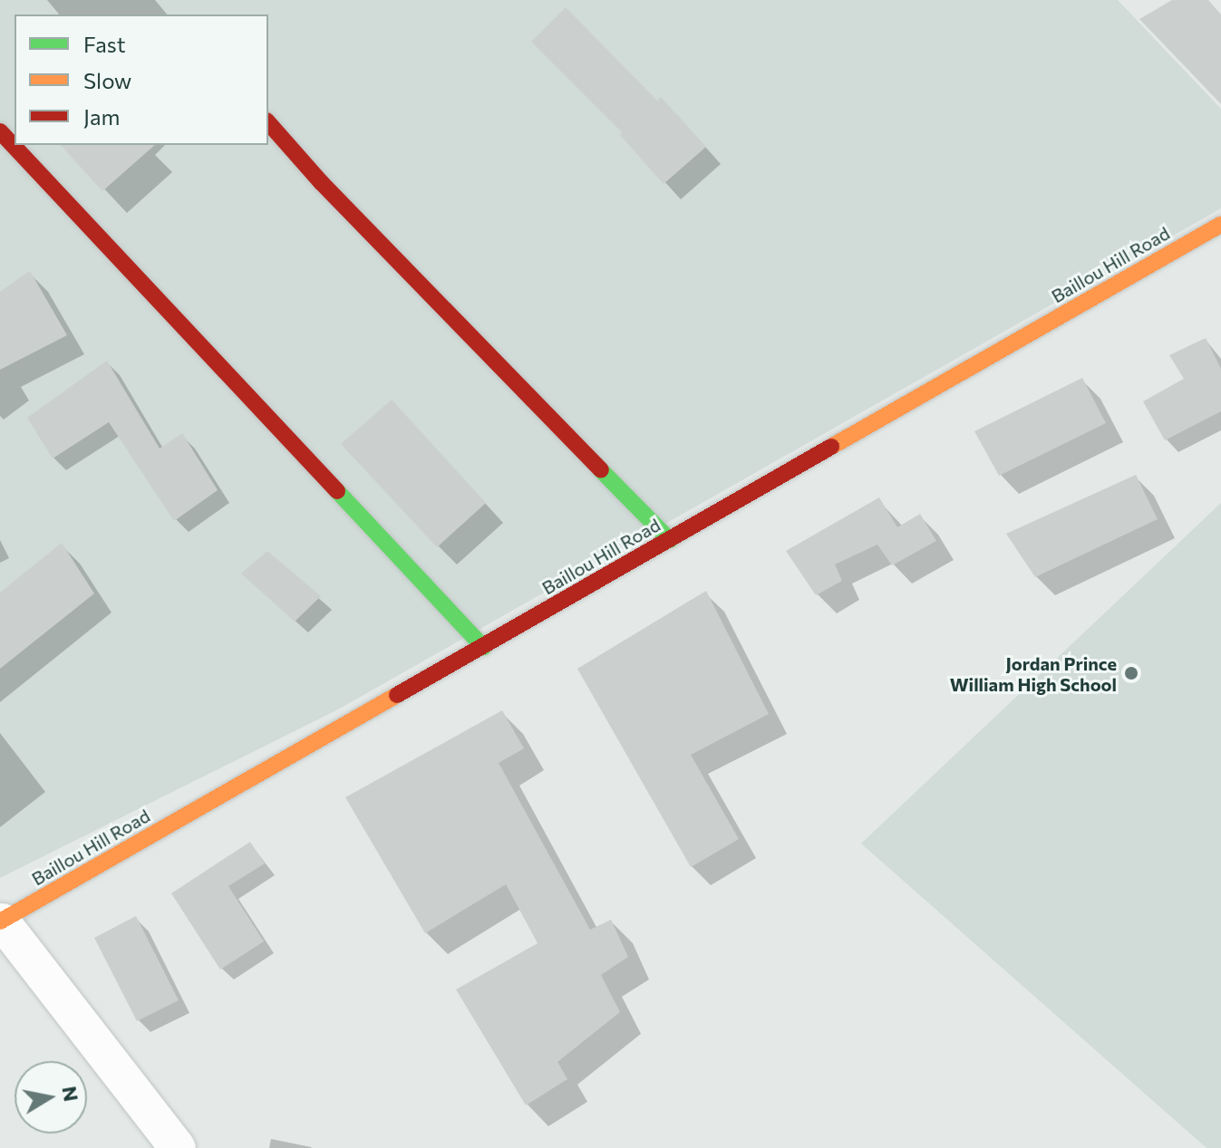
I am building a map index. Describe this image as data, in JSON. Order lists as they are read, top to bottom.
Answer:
{
  "streets": {
    "main road": ["Baillou Hill Road"]
  },
  "places": ["Jordan Prince William High School"],
  "legend": ["Fast", "Slow", "Jam"],
  "north": "right"
}
